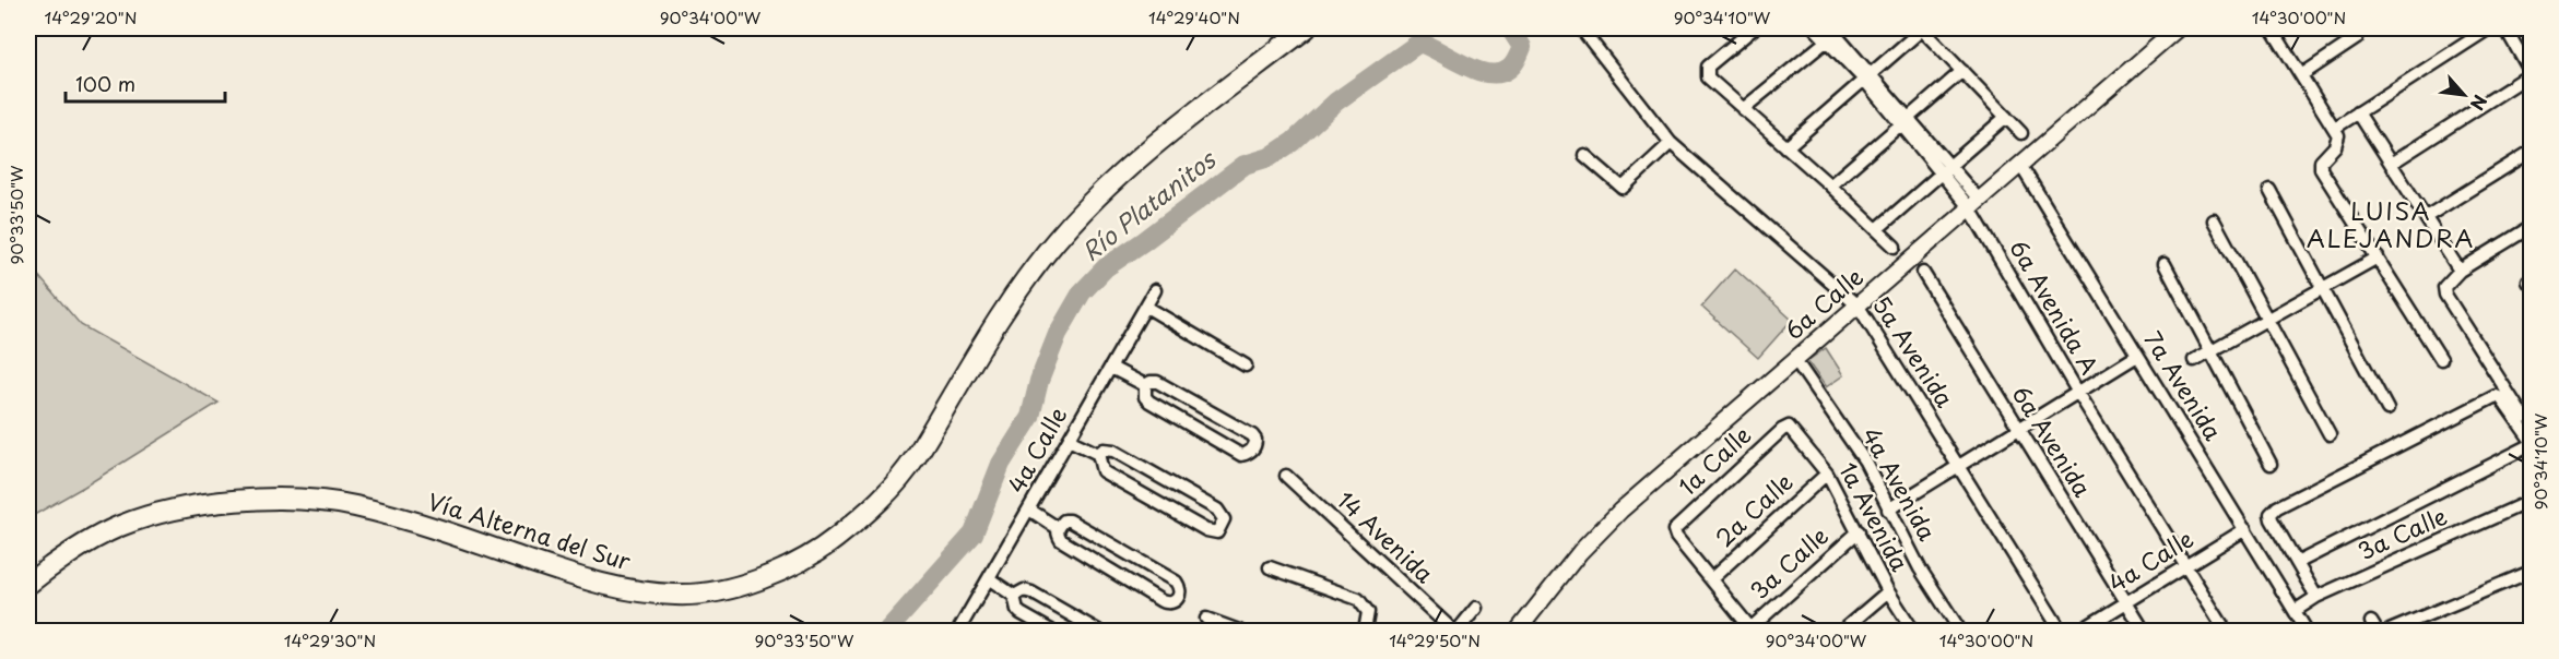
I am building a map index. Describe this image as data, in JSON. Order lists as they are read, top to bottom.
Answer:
{
  "streets": {
    "highway": ["Vía Alterna del Sur"],
    "main road": ["6a Calle"],
    "street": [
      "6a Avenida A",
      "5a Avenida",
      "7a Avenida",
      "6a Avenida",
      "4a Calle",
      "1a Calle",
      "4a Avenida",
      "2a Calle",
      "1a Avenida",
      "3a Calle",
      "14 Avenida"
    ]
  },
  "crossings": [
    ["6a Calle", "6a Avenida A"],
    ["6a Calle", "5a Avenida"],
    ["6a Calle", "7a Avenida"],
    ["6a Calle", "4a Avenida"],
    ["6a Avenida A", "4a Calle"],
    ["7a Avenida", "4a Calle"],
    ["7a Avenida", "3a Calle"],
    ["6a Avenida", "4a Calle"],
    ["1a Calle", "2a Calle"],
    ["1a Calle", "1a Avenida"],
    ["2a Calle", "1a Avenida"],
    ["1a Avenida", "3a Calle"]
  ],
  "districts": ["LUISA ALEJANDRA"],
  "water": ["Río Platanitos"],
  "scale_bar": "100 m",
  "north": "bottom right",
  "coordinates": [
    "14°29'20\"N",
    "90°34'00\"W",
    "14°29'40\"N",
    "90°34'10\"W",
    "14°30'00\"N",
    "90°33'50\"W",
    "14°29'30\"N",
    "14°29'50\"N"
  ]
}
